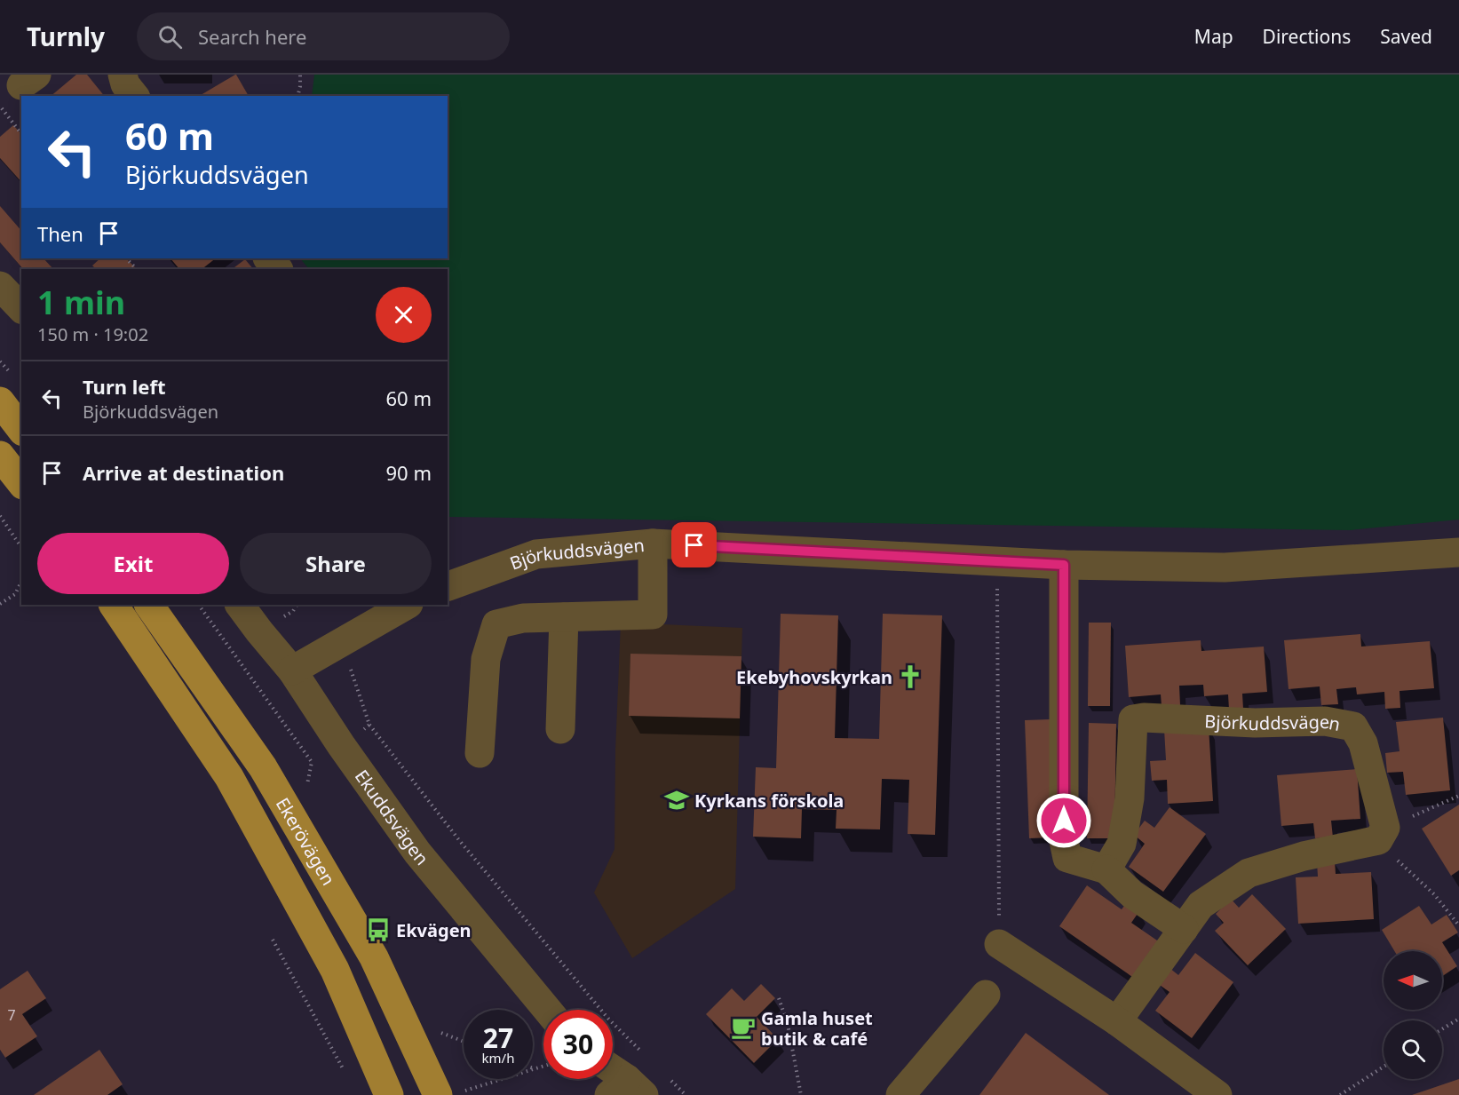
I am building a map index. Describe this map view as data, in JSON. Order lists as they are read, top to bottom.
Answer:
{
  "streets": {
    "main road": ["Ekerövägen"],
    "street": ["Björkuddsvägen", "Ekuddsvägen"]
  },
  "places": {
    "church": ["Ekebyhovskyrkan"],
    "school or university": ["Kyrkans förskola"],
    "bus stop": ["Ekvägen"],
    "cafe": ["Gamla huset butik & café"]
  },
  "house_numbers": ["7"],
  "north": "left",
  "page": {
    "header": "Turnly",
    "search": "Search here",
    "nav": ["Map", "Directions", "Saved"],
    "turn": ["60 m", "Björkuddsvägen"],
    "then": "Then",
    "heading": ["1 min", "150 m · 19:02"],
    "list": [
      {
        "name": "Turn left",
        "note": "Björkuddsvägen",
        "value": "60 m"
      },
      {
        "name": "Arrive at destination",
        "value": "90 m"
      }
    ],
    "buttons": ["Exit", "Share"],
    "speed": "27 km/h",
    "limit": "30"
  }
}
